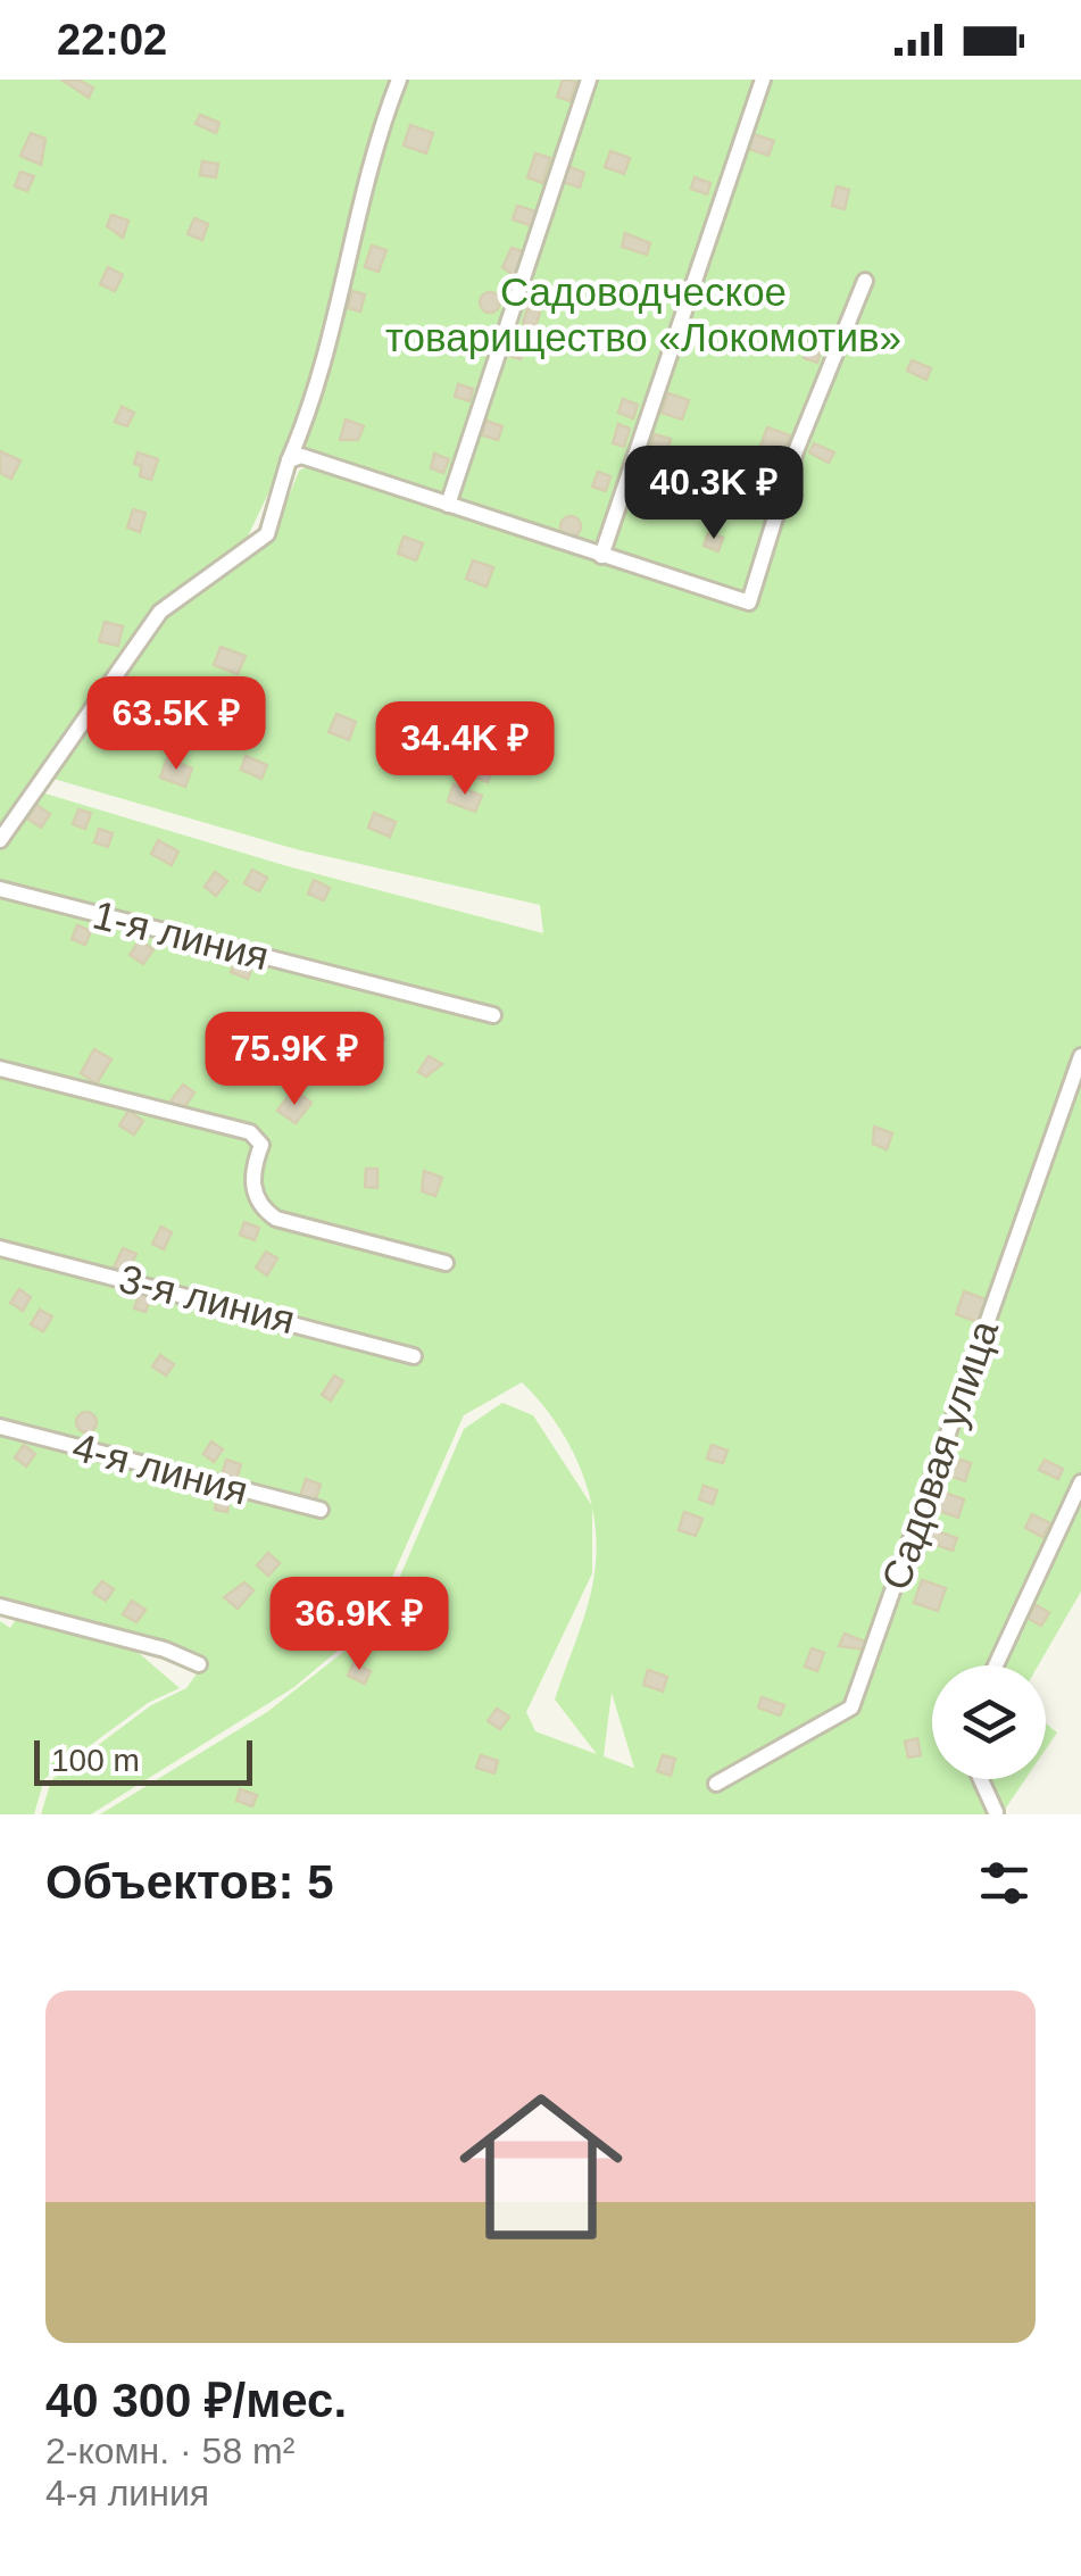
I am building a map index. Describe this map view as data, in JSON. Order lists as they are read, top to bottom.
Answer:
{
  "streets": {
    "street": [
      "1-я линия",
      "3-я линия",
      "Садовая улица",
      "4-я линия"
    ]
  },
  "parks": ["Садоводческое товарищество «Локомотив»"],
  "scale_bar": "100 m",
  "page": {
    "status": "22:02",
    "price": [
      "40.3K ₽",
      "63.5K ₽",
      "34.4K ₽",
      "75.9K ₽",
      "36.9K ₽"
    ],
    "scale": "100 m",
    "heading": "Объектов: 5",
    "list": [
      {
        "name": "40 300 ₽/мес.",
        "note": "2-комн. · 58 m² · 4-я линия"
      }
    ]
  }
}
